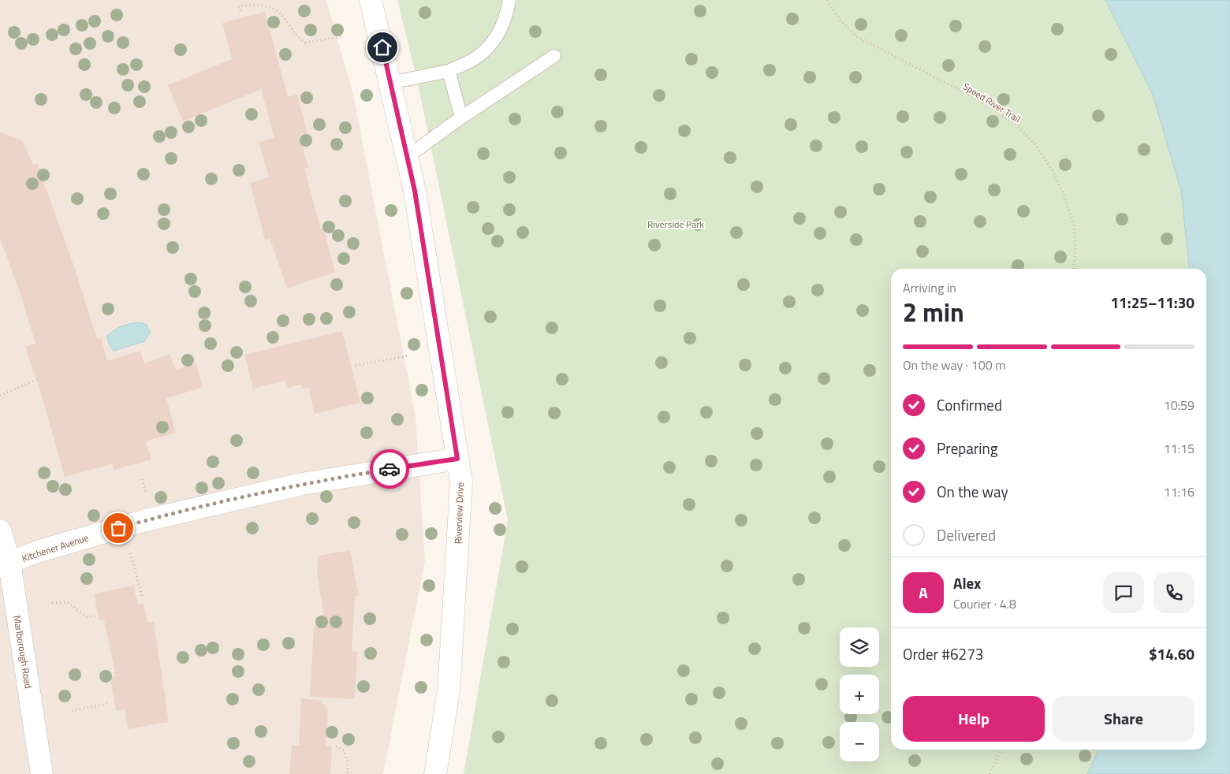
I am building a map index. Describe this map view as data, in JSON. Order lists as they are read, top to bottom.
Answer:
{
  "streets": {
    "street": ["Riverview Drive", "Kitchener Avenue", "Marlborough Road"],
    "path": ["Speed River Trail"]
  },
  "crossings": [
    ["Riverview Drive", "Kitchener Avenue"],
    ["Kitchener Avenue", "Marlborough Road"]
  ],
  "parks": ["Riverside Park"],
  "page": {
    "heading": ["2 min", "Arriving in", "11:25–11:30"],
    "panel": [
      "Alex",
      "Courier · 4.8",
      "Order #6273",
      "$14.60"
    ],
    "bar": "On the way · 100 m",
    "list": [
      ["Confirmed", "10:59"],
      ["Preparing", "11:15"],
      ["On the way", "11:16"],
      "Delivered"
    ],
    "round": "A",
    "map_buttons": ["+", "−"],
    "buttons": ["Help", "Share"]
  }
}
